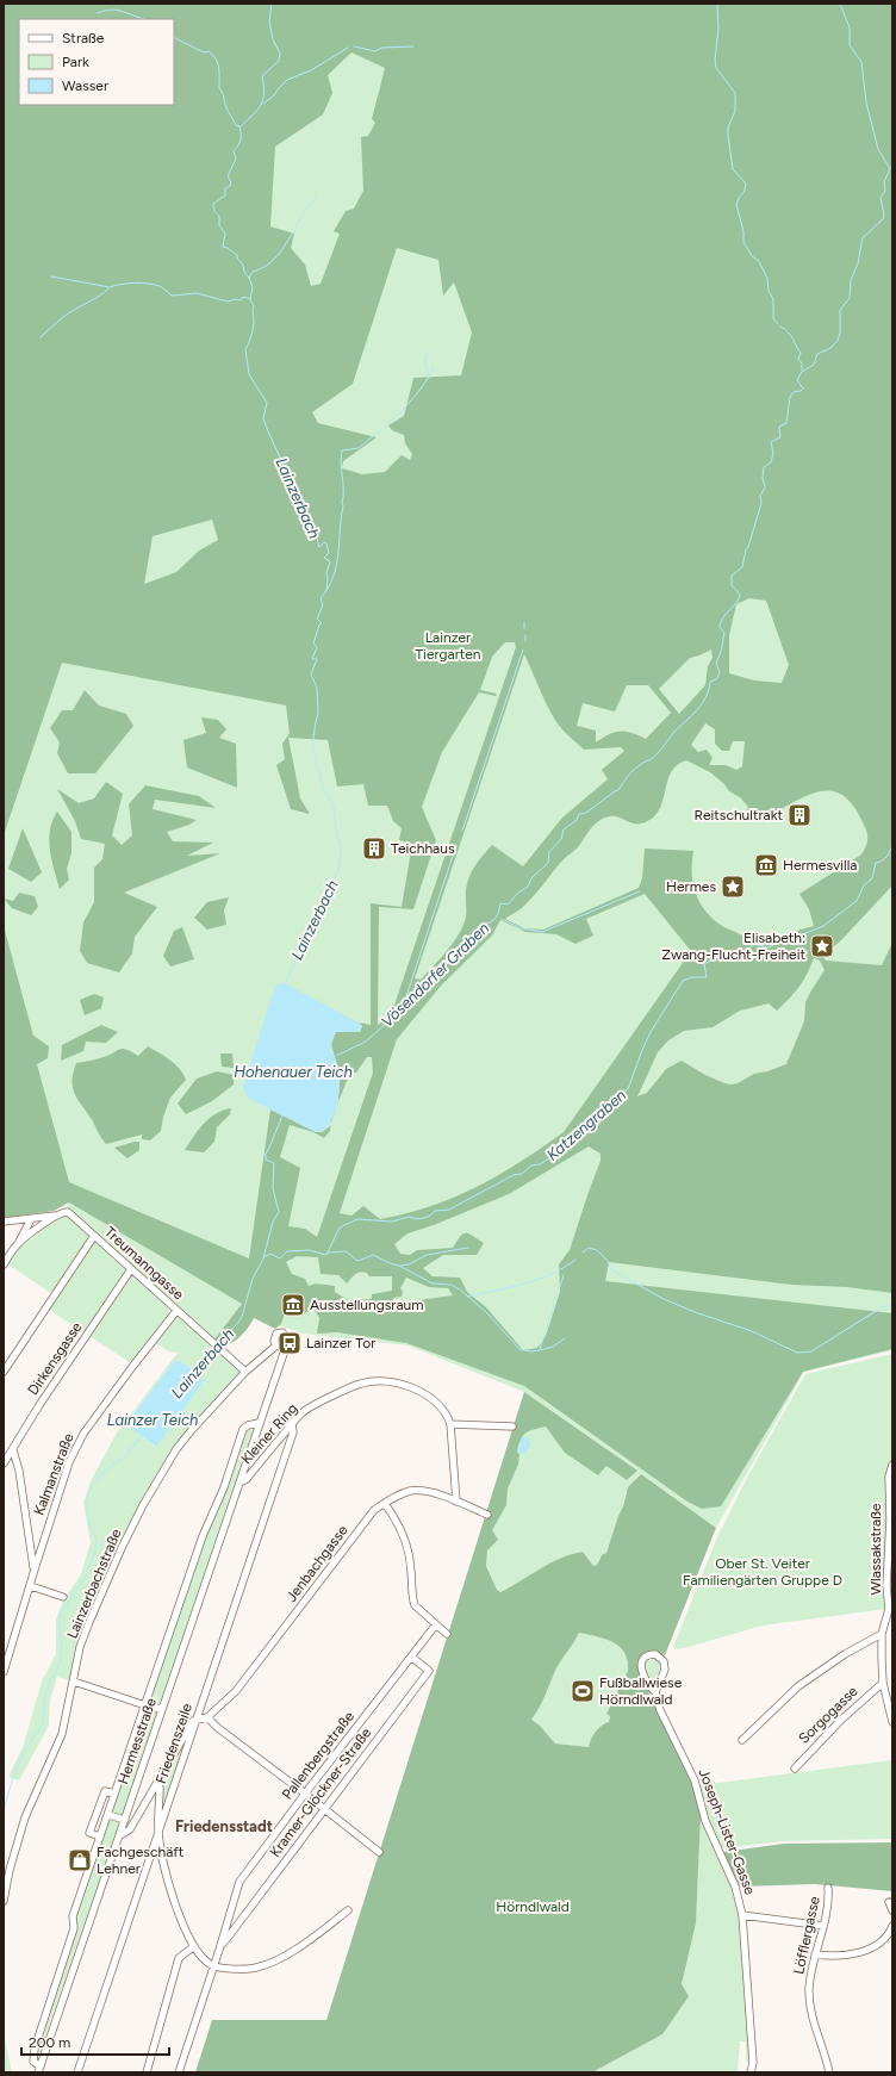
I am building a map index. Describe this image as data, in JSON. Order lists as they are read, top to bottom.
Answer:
{
  "streets": {
    "street": [
      "Treumanngasse",
      "Dirkensgasse",
      "Kleiner Ring",
      "Kalmanstraße",
      "Wlassakstraße",
      "Jenbachgasse",
      "Lainzerbachstraße",
      "Sorgogasse",
      "Hermesstraße",
      "Friedenszeile",
      "Pallenbergstraße",
      "Kramer-Glöckner-Straße",
      "Joseph-Lister-Gasse",
      "Löfflergasse"
    ]
  },
  "crossings": [
    ["Treumanngasse", "Dirkensgasse"],
    ["Treumanngasse", "Kalmanstraße"],
    ["Treumanngasse", "Lainzerbachstraße"],
    ["Kleiner Ring", "Hermesstraße"],
    ["Kleiner Ring", "Friedenszeile"],
    ["Wlassakstraße", "Sorgogasse"],
    ["Lainzerbachstraße", "Hermesstraße"],
    ["Pallenbergstraße", "Kramer-Glöckner-Straße"]
  ],
  "districts": ["Friedensstadt"],
  "water": [
    "Lainzerbach",
    "Vösendorfer Graben",
    "Hohenauer Teich",
    "Katzengraben",
    "Lainzer Teich"
  ],
  "parks": ["Lainzer Tiergarten", "Ober St. Veiter Familiengärten Gruppe D", "Hörndlwald"],
  "places": {
    "building": ["Reitschultrakt", "Teichhaus"],
    "museum": ["Hermesvilla", "Ausstellungsraum"],
    "place": ["Hermes", "Elisabeth: Zwang-Flucht-Freiheit"],
    "bus stop": ["Lainzer Tor"],
    "sports": ["Fußballwiese Hörndlwald"],
    "shop": ["Fachgeschäft Lehner"]
  },
  "legend": ["Straße", "Park", "Wasser"],
  "scale_bar": "200 m"
}
